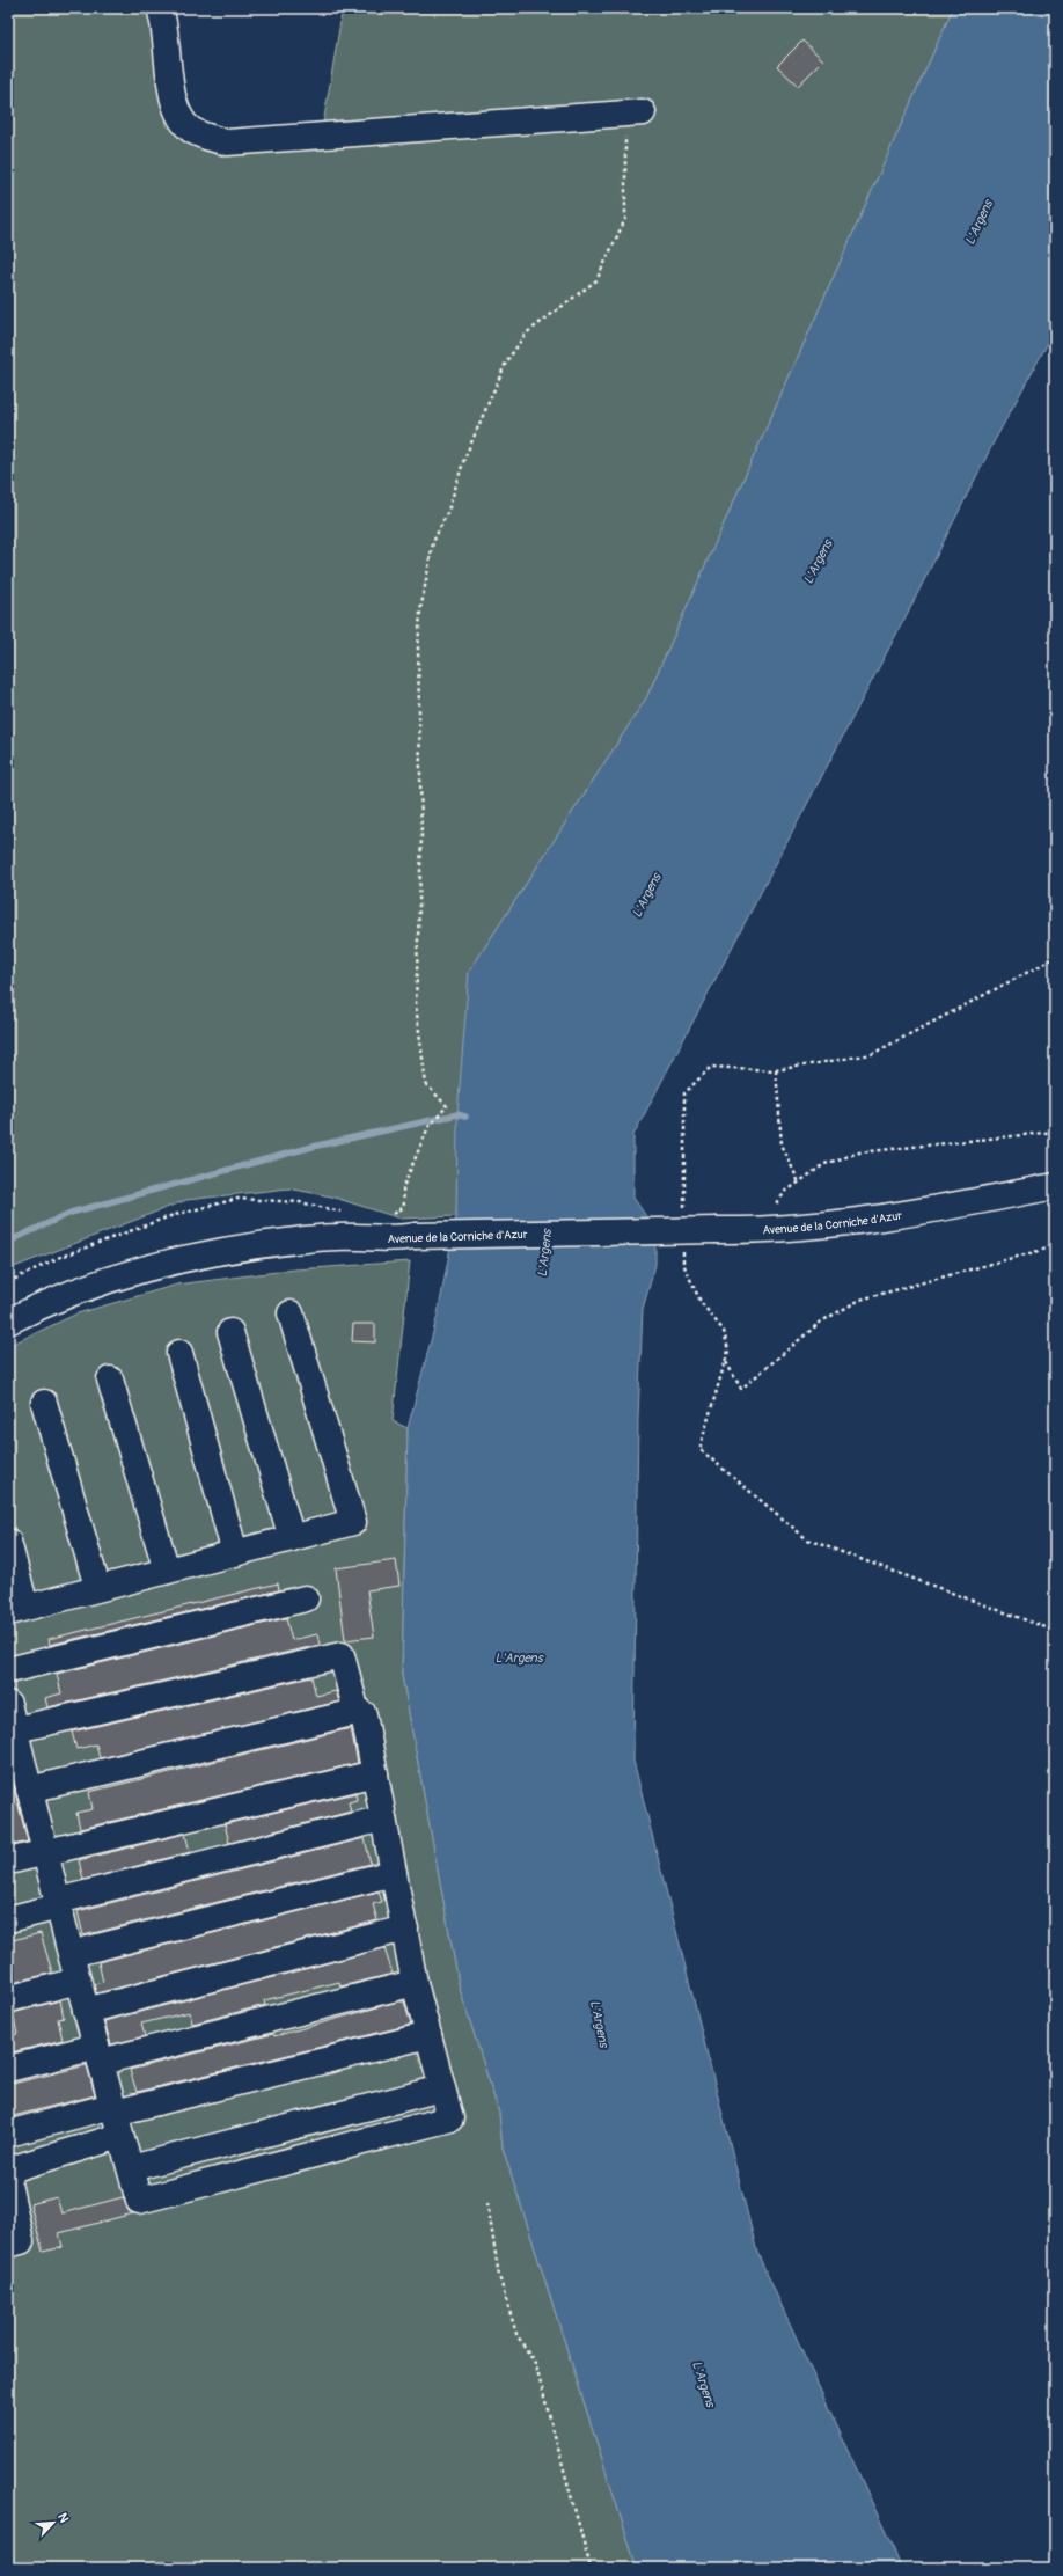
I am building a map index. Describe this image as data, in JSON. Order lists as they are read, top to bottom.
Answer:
{
  "streets": {
    "main road": ["Avenue de la Corniche d'Azur"]
  },
  "water": ["L'Argens"],
  "north": "top right"
}
